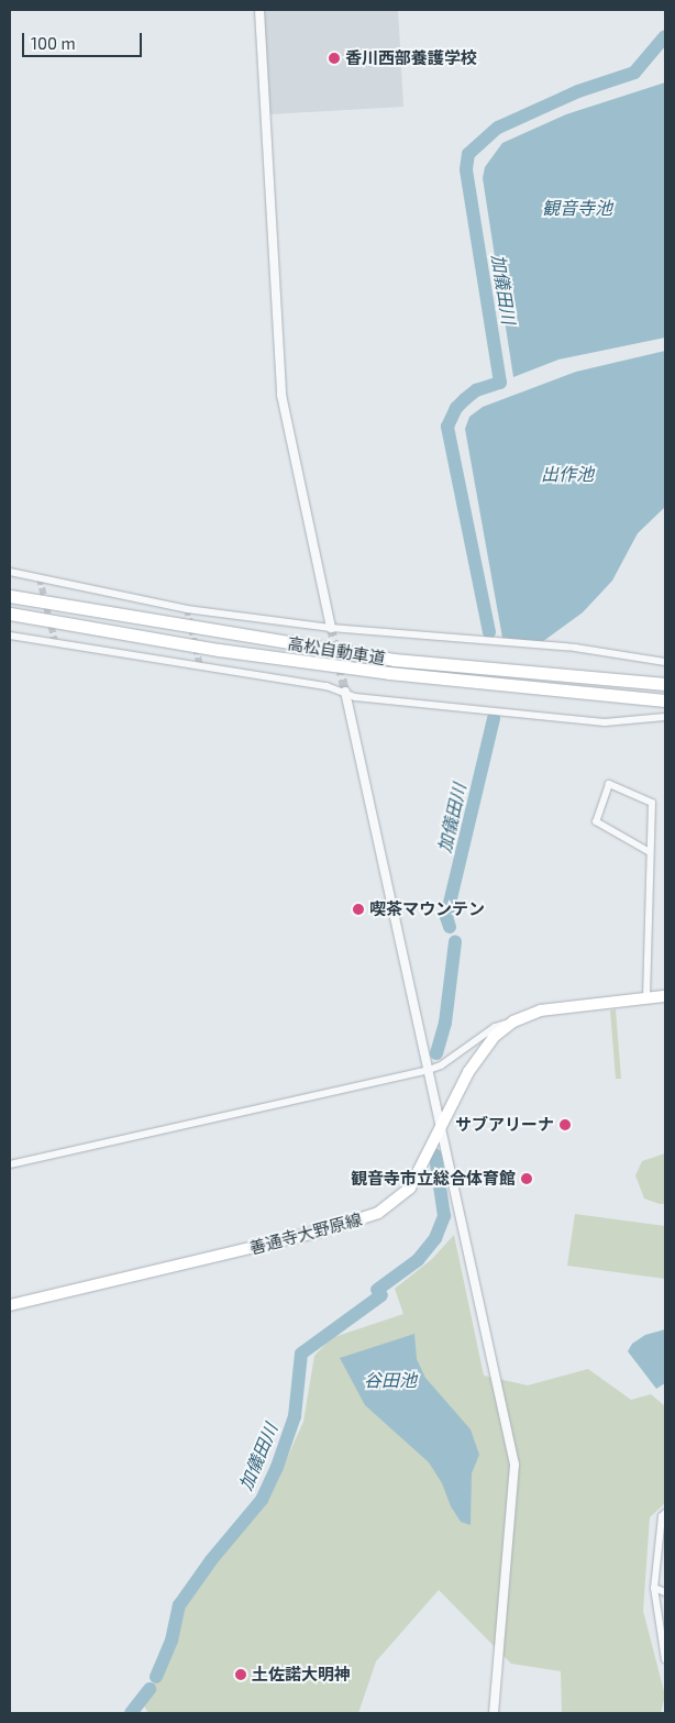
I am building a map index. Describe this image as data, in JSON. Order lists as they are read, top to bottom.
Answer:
{
  "streets": {
    "highway": ["高松自動車道"],
    "main road": ["善通寺大野原線"]
  },
  "water": [
    "観音寺池",
    "加儀田川",
    "出作池",
    "谷田池"
  ],
  "places": [
    "香川西部養護学校",
    "喫茶マウンテン",
    "サブアリーナ",
    "観音寺市立総合体育館",
    "土佐諾大明神"
  ],
  "scale_bar": "100 m"
}
